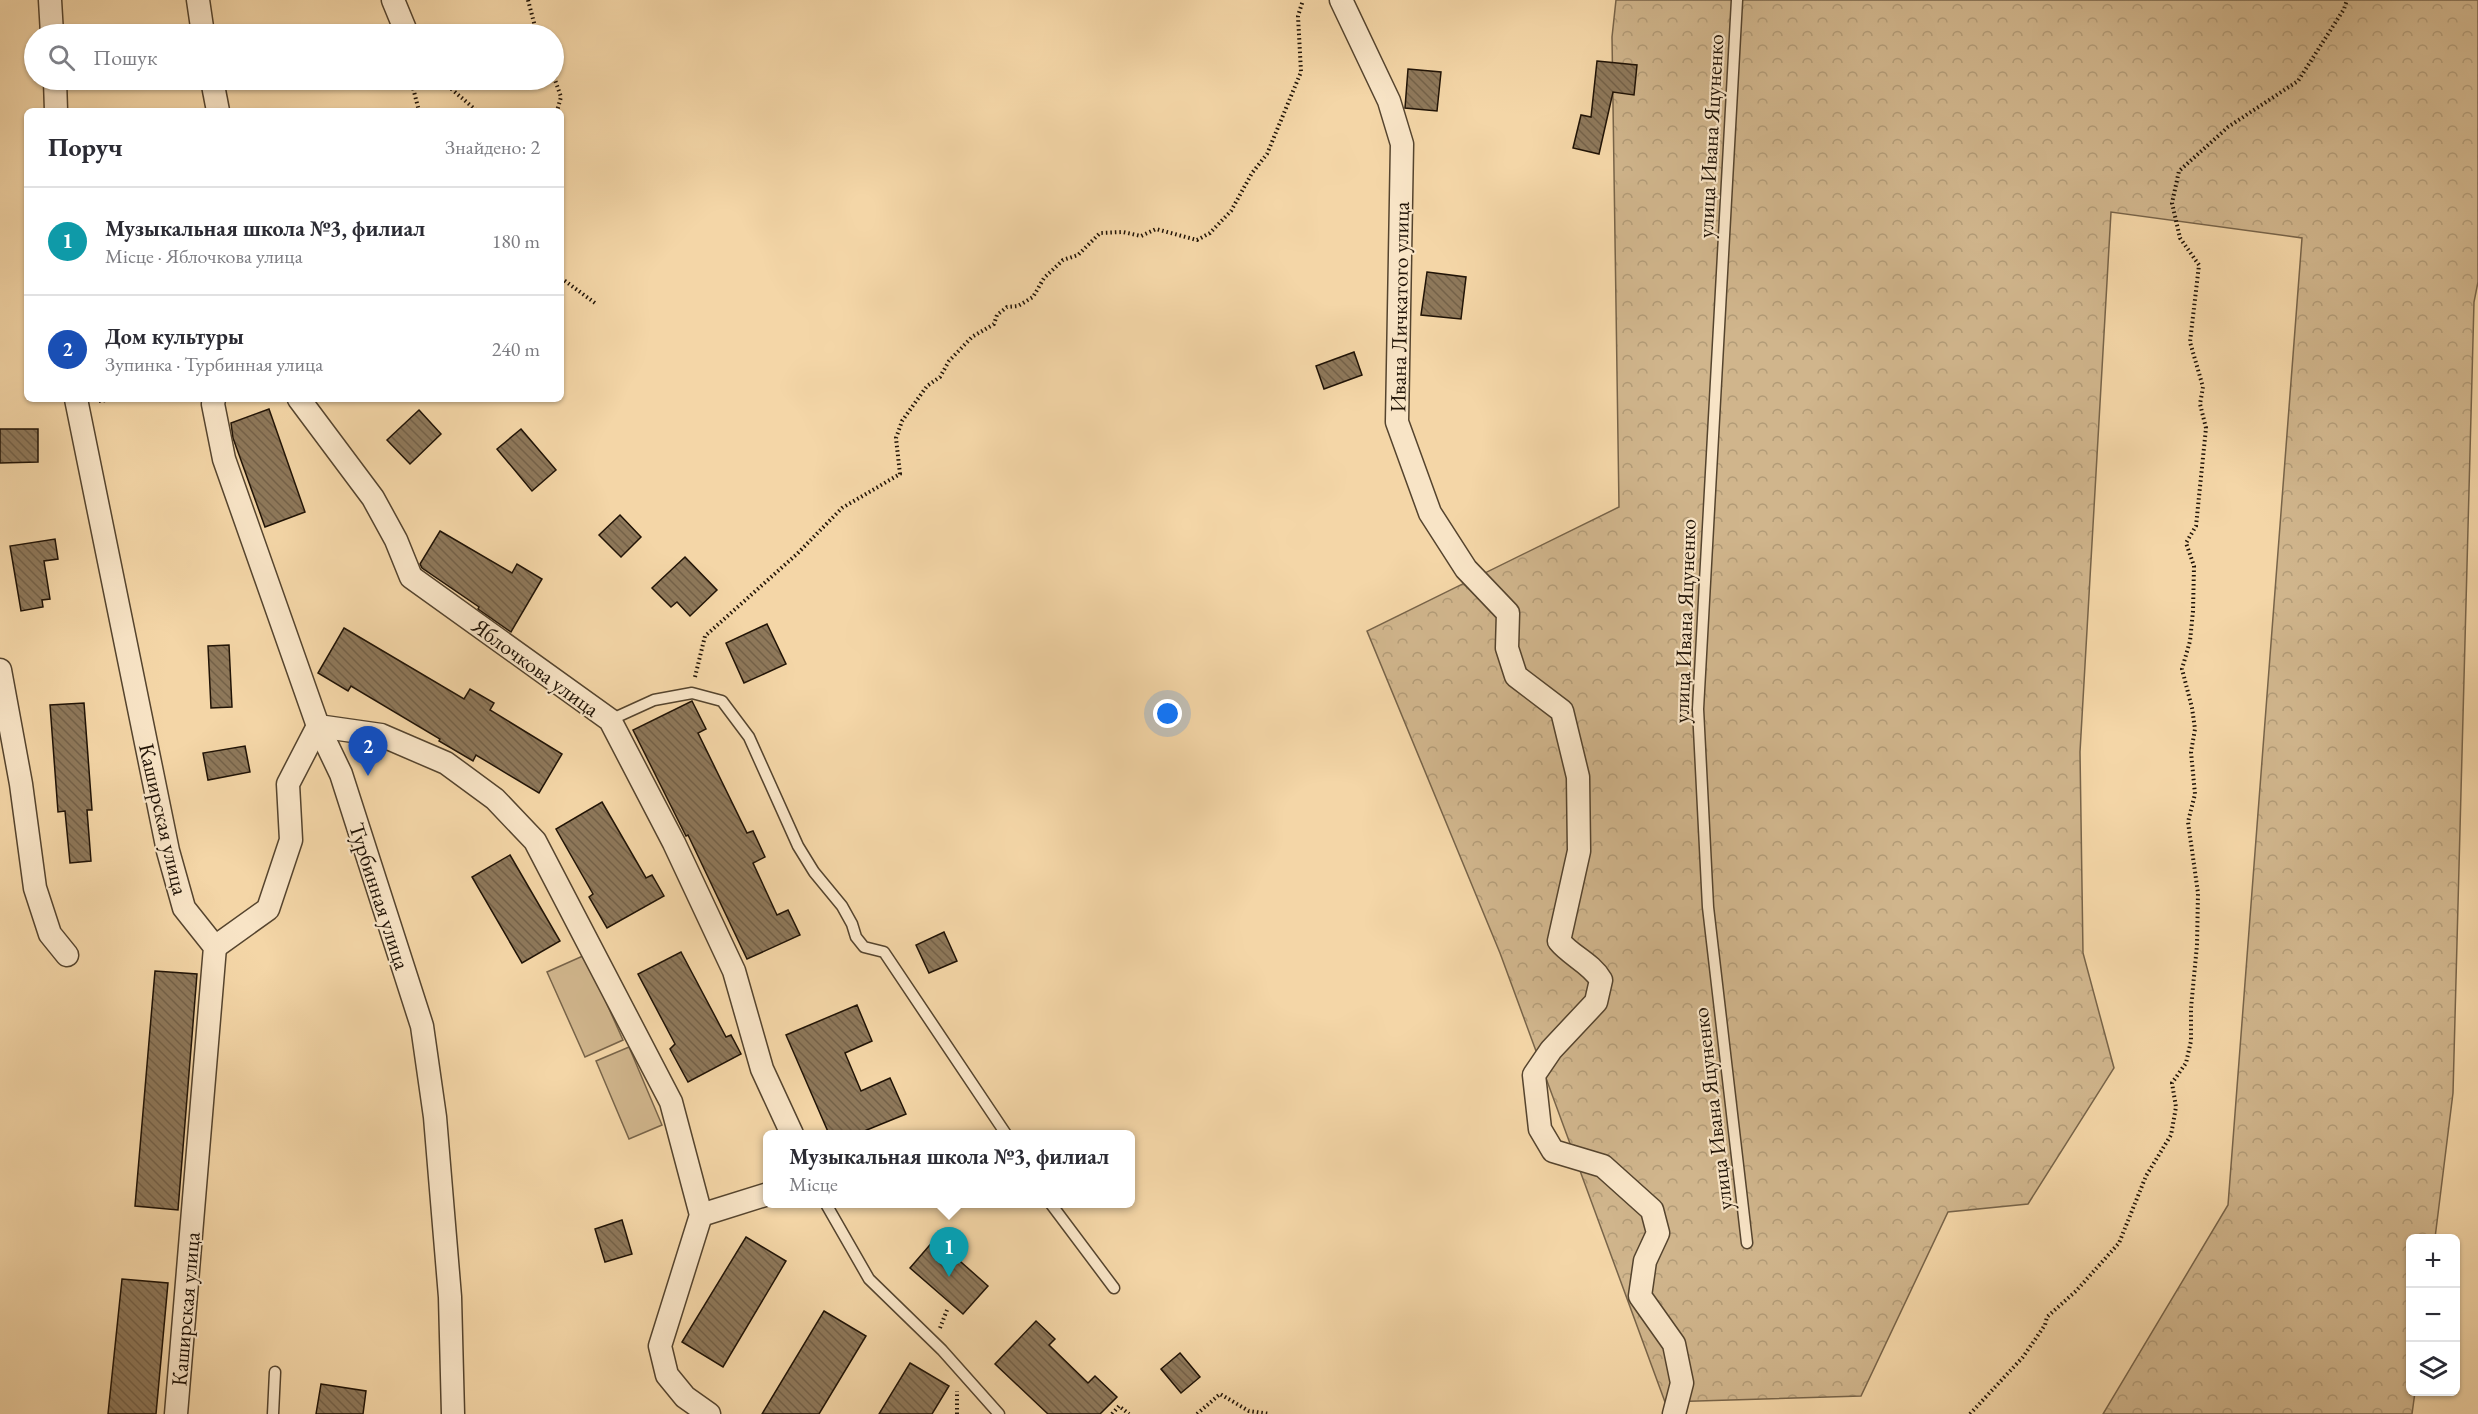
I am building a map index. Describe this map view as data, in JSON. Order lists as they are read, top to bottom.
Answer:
{
  "streets": {
    "street": [
      "Ивана Личкатого улица",
      "Яблочкова улица",
      "Каширская улица",
      "Турбинная улица"
    ],
    "lane": ["улица Ивана Яцуненко"]
  },
  "page": {
    "search": "Пошук",
    "heading": ["Поруч", "Знайдено: 2"],
    "list": [
      {
        "mark": "1",
        "name": "Музыкальная школа №3, филиал",
        "note": "Місце · Яблочкова улица",
        "value": "180 m"
      },
      {
        "mark": "2",
        "name": "Дом культуры",
        "note": "Зупинка · Турбинная улица",
        "value": "240 m"
      }
    ],
    "pins": ["2", "1"],
    "popup": ["Музыкальная школа №3, филиал", "Місце"],
    "map_buttons": ["+", "−"]
  }
}
